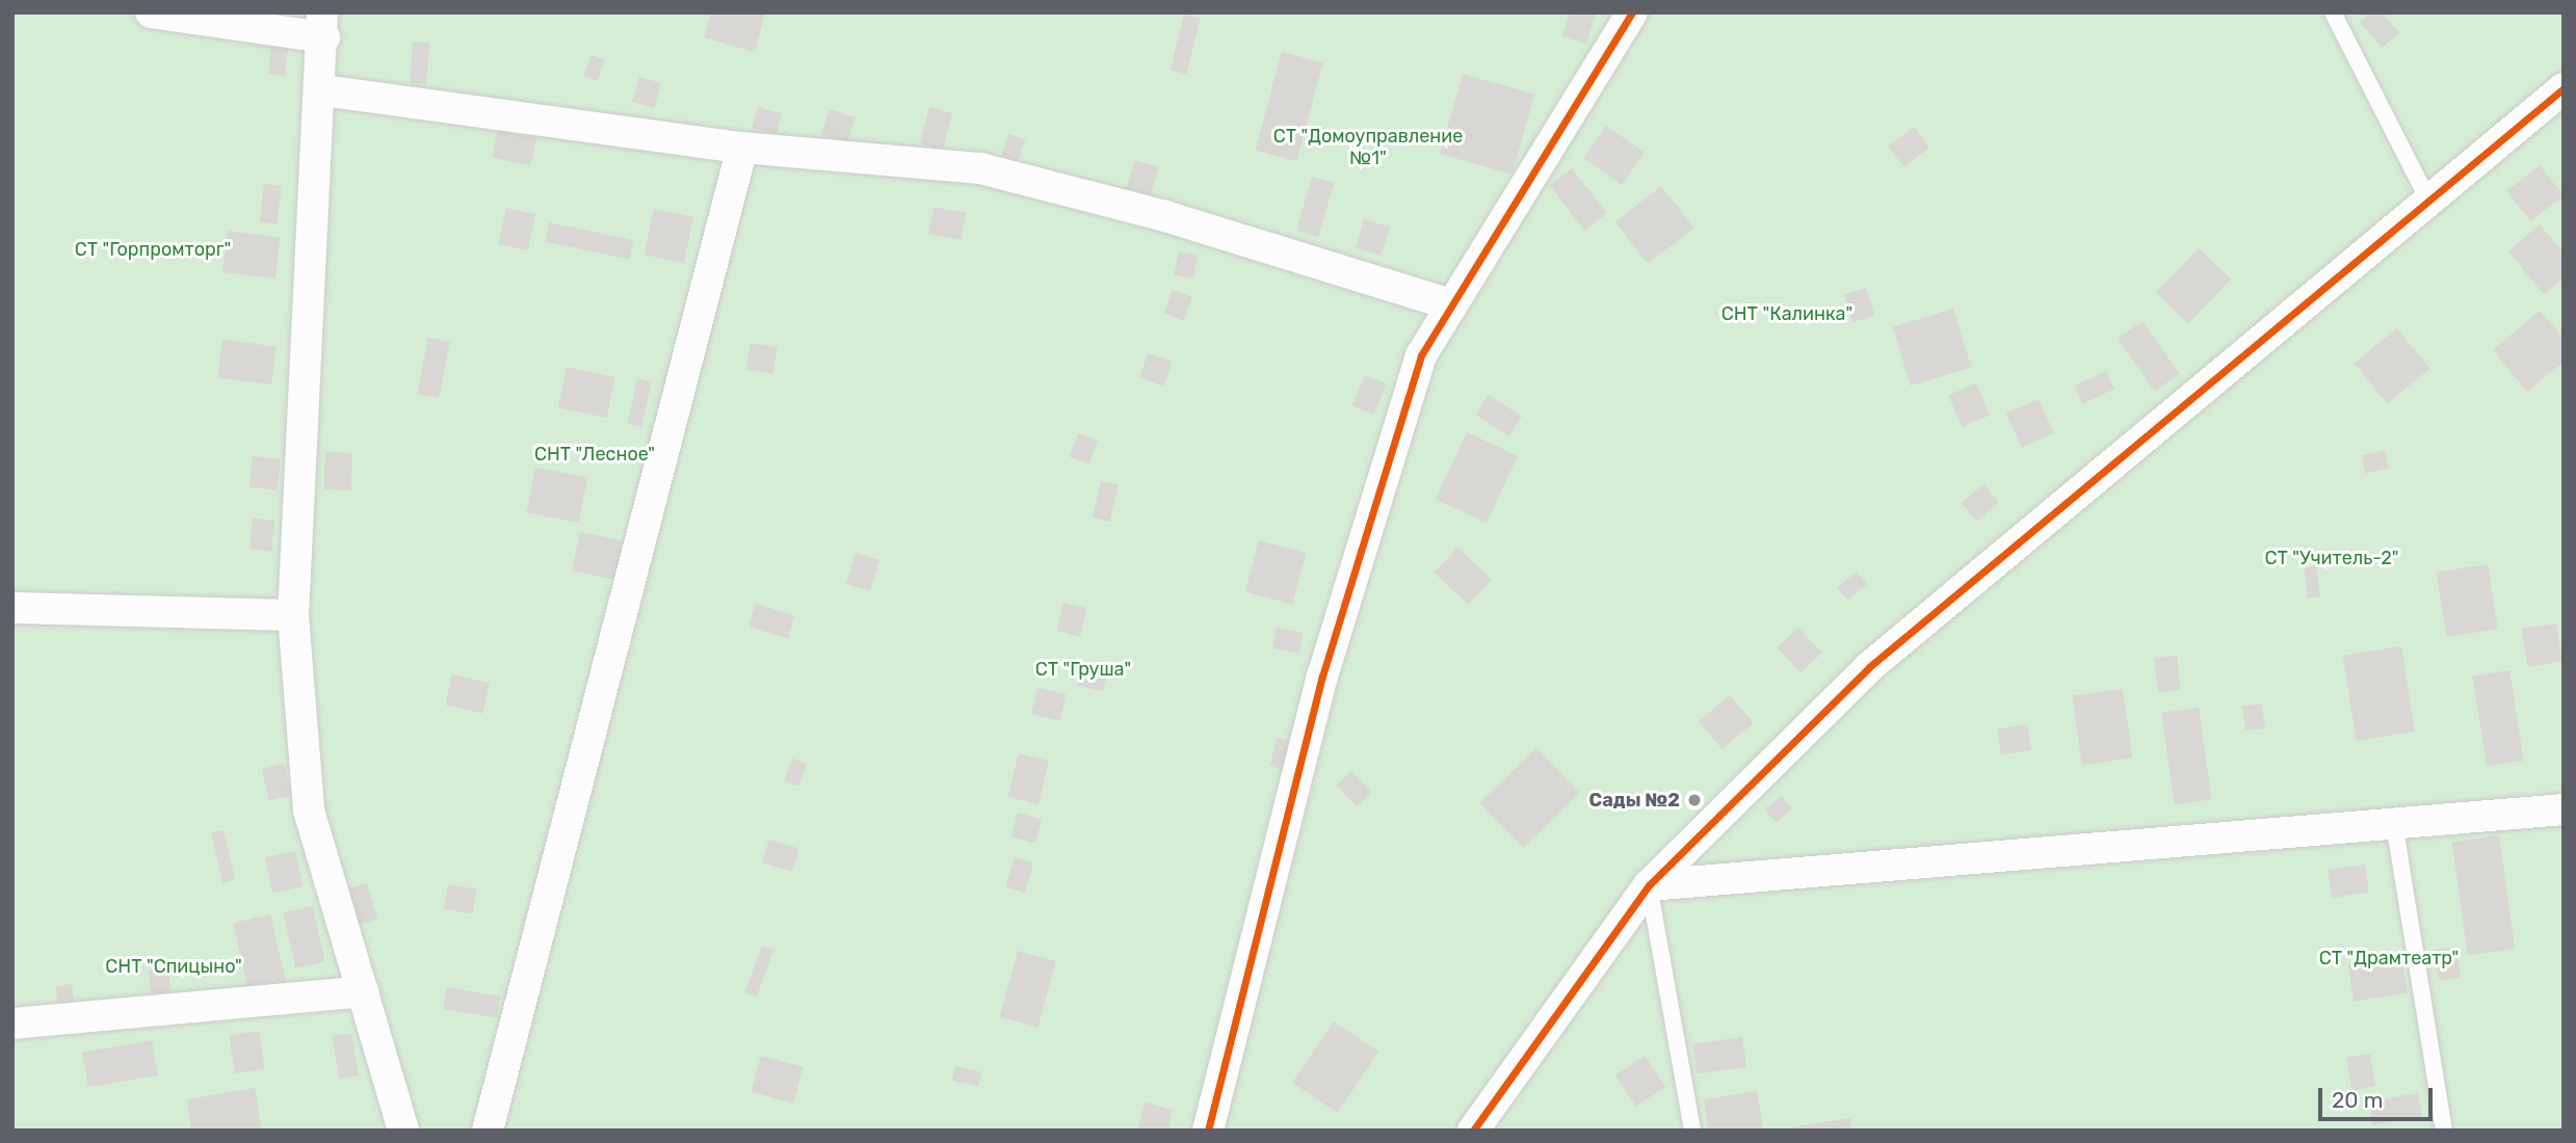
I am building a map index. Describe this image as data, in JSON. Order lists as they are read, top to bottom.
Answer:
{
  "parks": [
    "СТ \"Домоуправление №1\"",
    "СТ \"Горпромторг\"",
    "СНТ \"Калинка\"",
    "СНТ \"Лесное\"",
    "СТ \"Учитель-2\"",
    "СТ \"Груша\"",
    "СТ \"Драмтеатр\"",
    "СНТ \"Спицыно\""
  ],
  "places": ["Сады №2"],
  "scale_bar": "20 m"
}
